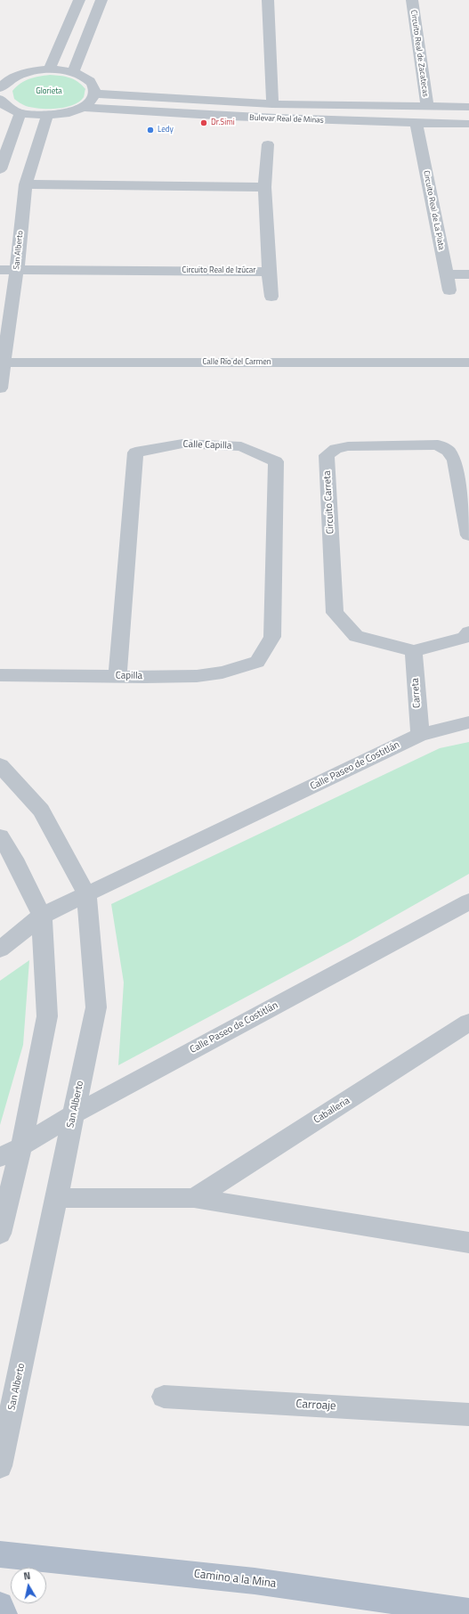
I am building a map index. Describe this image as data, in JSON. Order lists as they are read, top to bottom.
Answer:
{
  "streets": {
    "main road": ["Camino a la Mina"],
    "street": [
      "Circuito Real de Zacatecas",
      "Bulevar Real de Minas",
      "Circuito Real de La Plata",
      "San Alberto",
      "Circuito Real de Izúcar",
      "Calle Río del Carmen",
      "Calle Capilla",
      "Circuito Carreta",
      "Capilla",
      "Carreta",
      "Calle Paseo de Costitlán",
      "Caballeria",
      "Carroaje"
    ]
  },
  "crossings": [
    ["Circuito Real de Zacatecas", "Bulevar Real de Minas"],
    ["Bulevar Real de Minas", "Circuito Real de La Plata"],
    ["San Alberto", "Circuito Real de Izúcar"],
    ["San Alberto", "Calle Río del Carmen"],
    ["San Alberto", "Calle Paseo de Costitlán"],
    ["Calle Capilla", "Capilla"],
    ["Circuito Carreta", "Carreta"],
    ["Carreta", "Calle Paseo de Costitlán"]
  ],
  "parks": ["Glorieta"],
  "places": ["Dr.Simi", "Ledy"],
  "north": "top"
}
